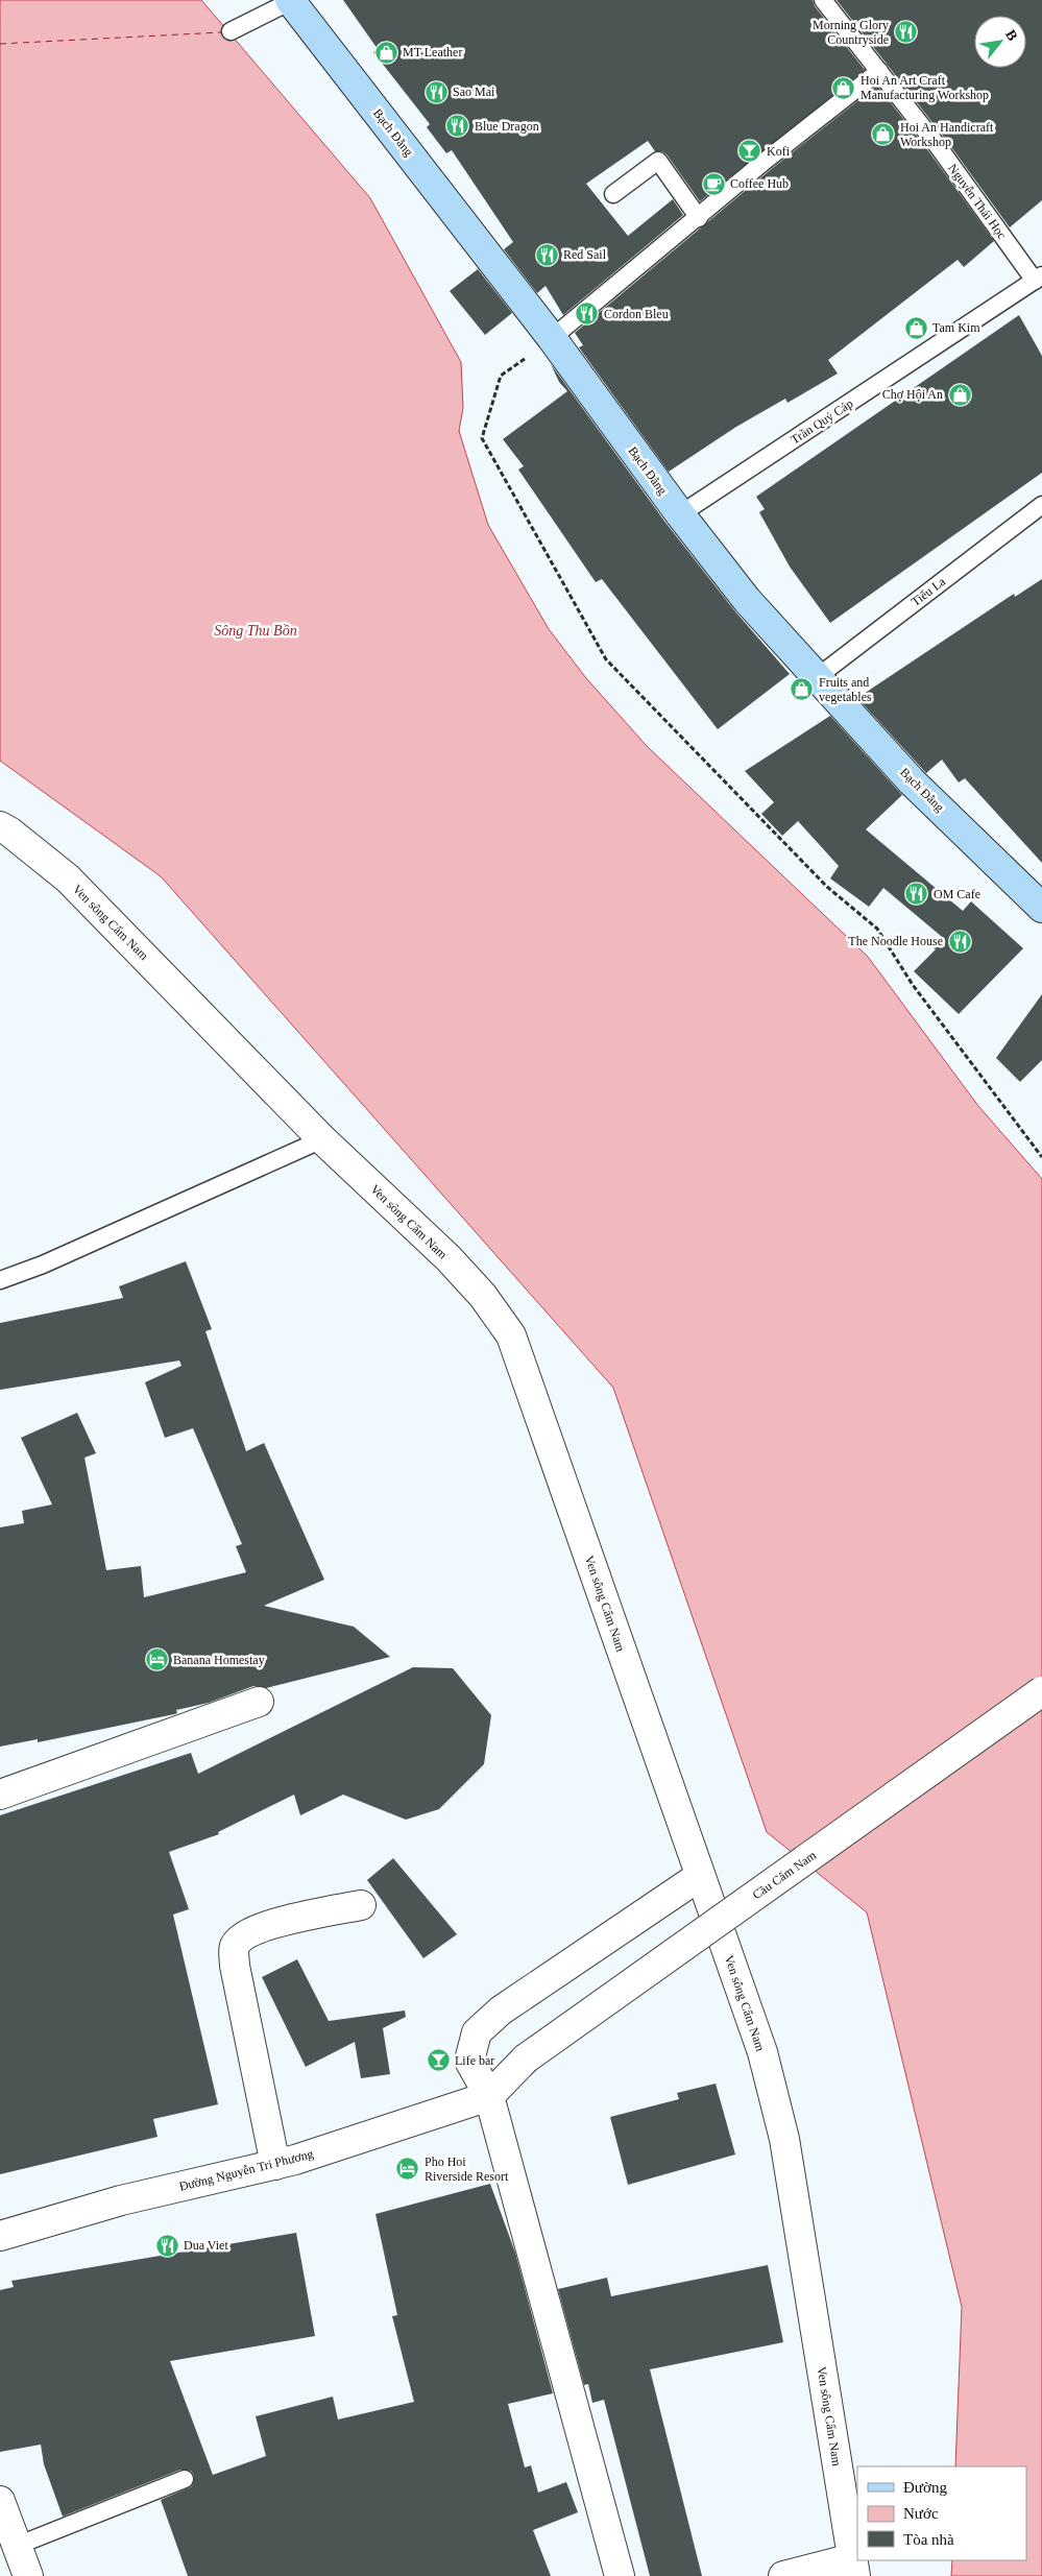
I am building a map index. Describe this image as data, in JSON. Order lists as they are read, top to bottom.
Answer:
{
  "streets": {
    "street": [
      "Bạch Đằng",
      "Ven sông Cẩm Nam",
      "Cầu Cẩm Nam",
      "Đường Nguyễn Tri Phương"
    ],
    "lane": ["Nguyễn Thái Học", "Trần Quý Cáp", "Tiểu La"]
  },
  "crossings": [
    ["Bạch Đằng", "Trần Quý Cáp"],
    ["Bạch Đằng", "Tiểu La"],
    ["Nguyễn Thái Học", "Trần Quý Cáp"],
    ["Cầu Cẩm Nam", "Đường Nguyễn Tri Phương"]
  ],
  "water": ["Sông Thu Bồn"],
  "places": {
    "restaurant": [
      "Morning Glory Countryside",
      "Sao Mai",
      "Blue Dragon",
      "Red Sail",
      "Cordon Bleu",
      "OM Cafe",
      "The Noodle House",
      "Dua Viet"
    ],
    "shop": [
      "MT Leather",
      "Hoi An Art Craft Manufacturing Workshop",
      "Hoi An Handicraft Workshop",
      "Tam Kim",
      "Chợ Hội An",
      "Fruits and vegetables"
    ],
    "bar": ["Kofi", "Life bar"],
    "cafe": ["Coffee Hub"],
    "hotel": ["Banana Homestay", "Pho Hoi Riverside Resort"]
  },
  "legend": ["Đường", "Nước", "Tòa nhà"],
  "north": "top right"
}
